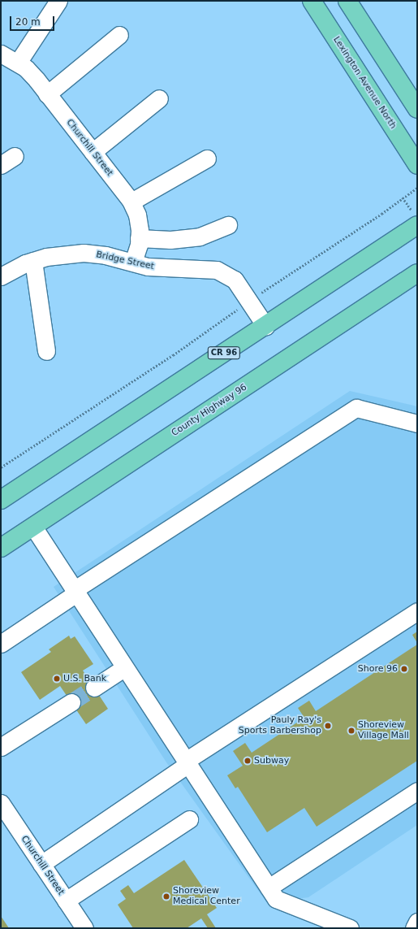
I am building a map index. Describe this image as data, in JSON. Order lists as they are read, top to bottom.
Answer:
{
  "streets": {
    "main road": ["Lexington Avenue North", "CR 96", "County Highway 96"],
    "street": ["Churchill Street", "Bridge Street"]
  },
  "crossings": [
    ["Churchill Street", "Bridge Street"],
    ["Bridge Street", "CR 96"]
  ],
  "places": [
    "Shore 96",
    "U.S. Bank",
    "Pauly Ray's Sports Barbershop",
    "Shoreview Village Mall",
    "Subway",
    "Shoreview Medical Center"
  ],
  "scale_bar": "20 m"
}
